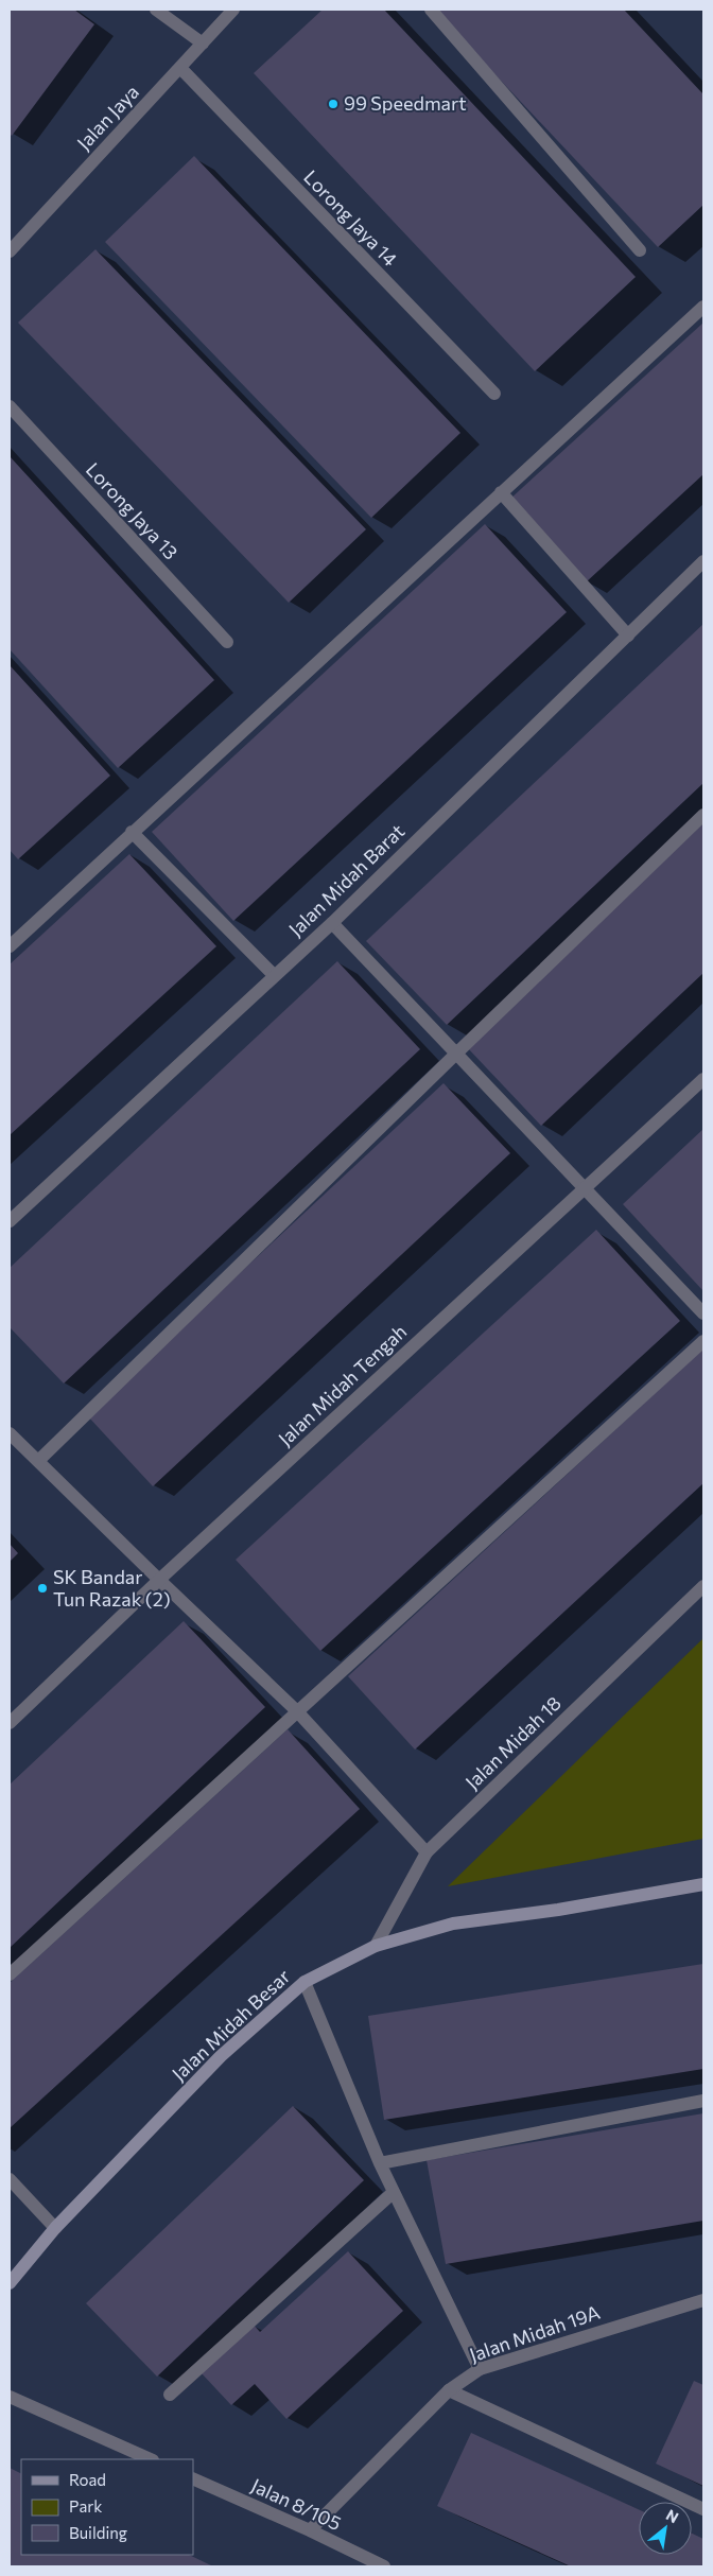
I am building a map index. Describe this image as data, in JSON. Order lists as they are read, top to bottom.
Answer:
{
  "streets": {
    "street": [
      "Jalan Jaya",
      "Lorong Jaya 14",
      "Lorong Jaya 13",
      "Jalan Midah Barat",
      "Jalan Midah Tengah",
      "Jalan Midah 18",
      "Jalan Midah Besar",
      "Jalan Midah 19A",
      "Jalan 8/105"
    ]
  },
  "crossings": [
    ["Jalan Jaya", "Lorong Jaya 14"],
    ["Jalan Midah 18", "Jalan Midah Besar"],
    ["Jalan Midah 19A", "Jalan 8/105"]
  ],
  "places": ["99 Speedmart", "SK Bandar Tun Razak (2)"],
  "legend": ["Road", "Park", "Building"],
  "north": "top right"
}
